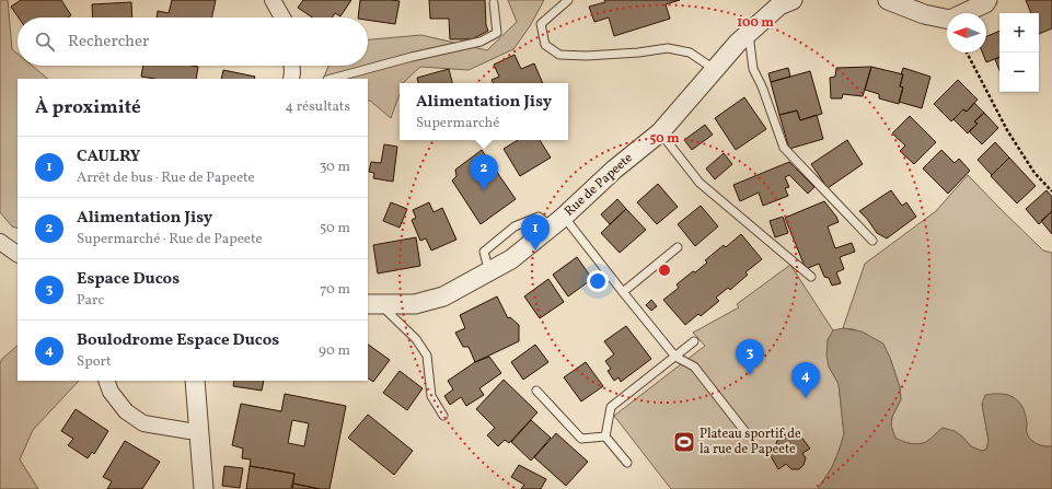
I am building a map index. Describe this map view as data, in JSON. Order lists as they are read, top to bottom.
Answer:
{
  "streets": {
    "street": ["Rue de Papeete"]
  },
  "places": {
    "sports": ["Plateau sportif de la rue de Papeete"]
  },
  "north": "left",
  "page": {
    "map_buttons": ["+", "−"],
    "search": "Rechercher",
    "heading": ["À proximité", "4 résultats"],
    "popup": ["Alimentation Jisy", "Supermarché"],
    "list": [
      {
        "mark": "1",
        "name": "CAULRY",
        "note": "Arrêt de bus · Rue de Papeete",
        "value": "30 m"
      },
      {
        "mark": "2",
        "name": "Alimentation Jisy",
        "note": "Supermarché · Rue de Papeete",
        "value": "50 m"
      },
      {
        "mark": "3",
        "name": "Espace Ducos",
        "note": "Parc",
        "value": "70 m"
      },
      {
        "mark": "4",
        "name": "Boulodrome Espace Ducos",
        "note": "Sport",
        "value": "90 m"
      }
    ],
    "pins": [
      "2",
      "1",
      "3",
      "4"
    ]
  },
  "rings": ["100 m", "50 m"]
}
